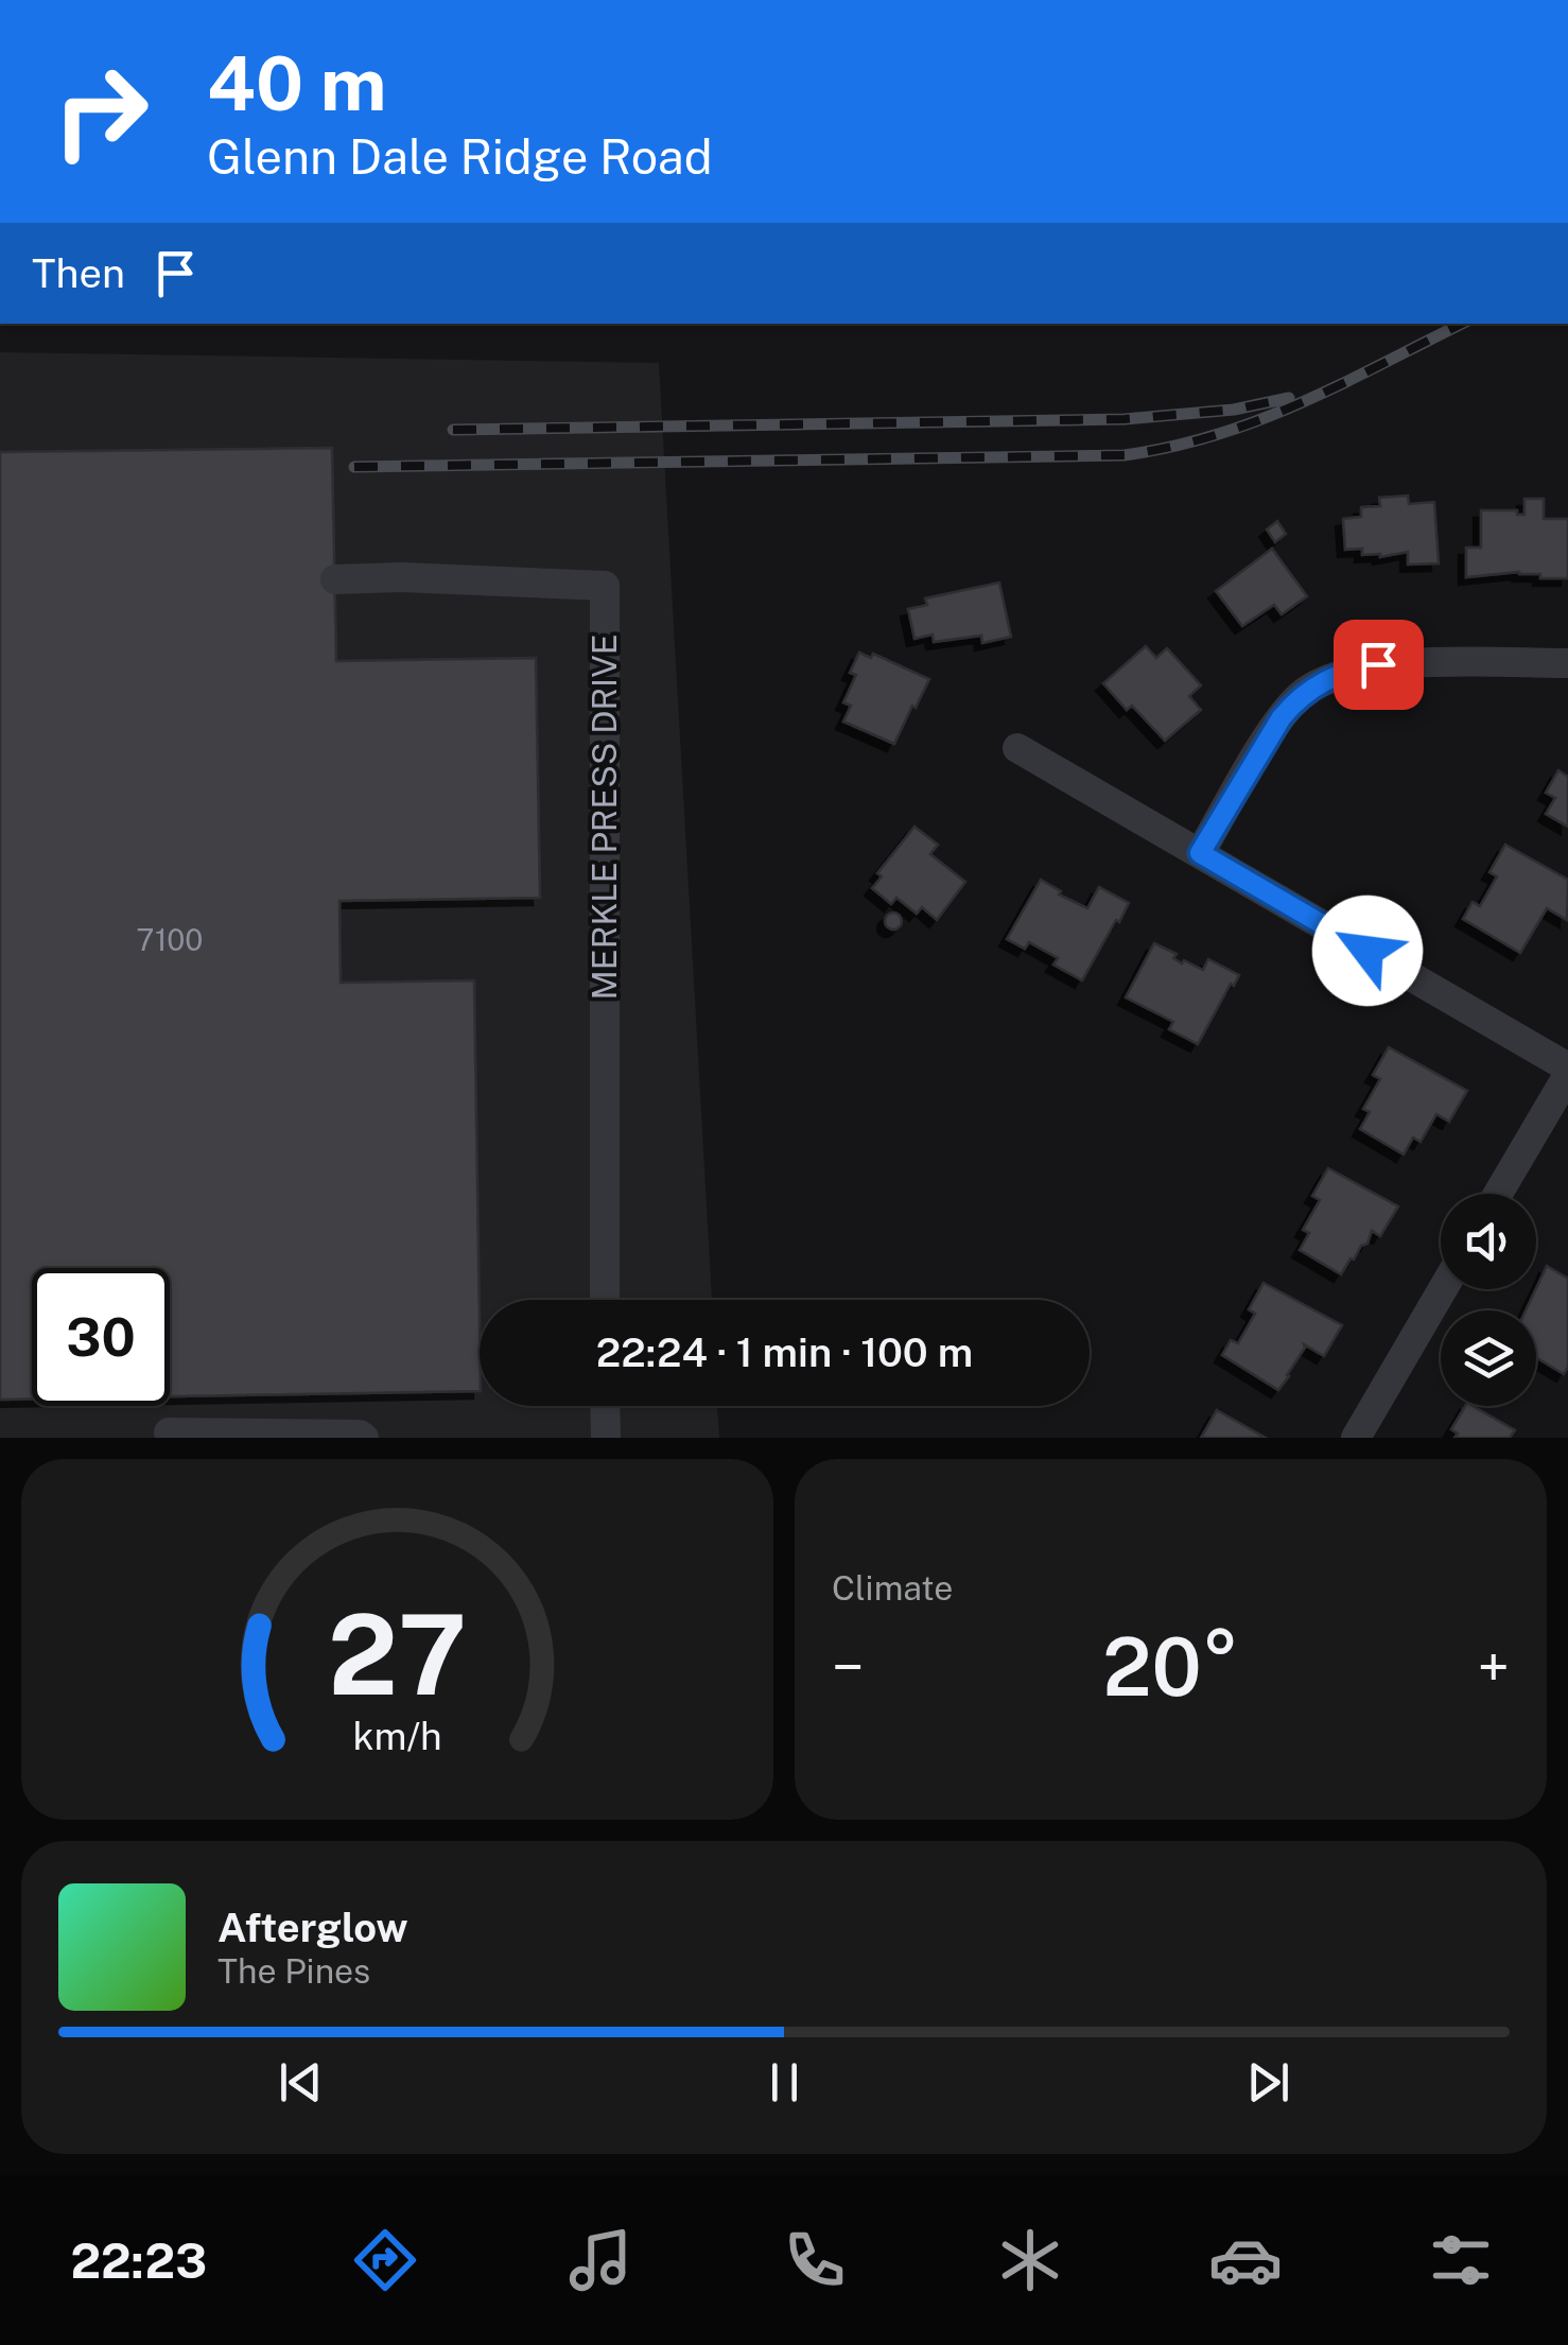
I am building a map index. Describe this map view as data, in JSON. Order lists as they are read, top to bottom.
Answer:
{
  "streets": {
    "street": ["MERKLE PRESS DRIVE"]
  },
  "house_numbers": ["7100"],
  "page": {
    "turn": ["40 m", "Glenn Dale Ridge Road"],
    "then": "Then",
    "limit": "30",
    "trip": "22:24 · 1 min · 100 m",
    "tile": "Climate",
    "heat": ["−", "20°", "+"],
    "song": ["Afterglow", "The Pines"],
    "tabs": "22:23",
    "gauge": ["27", "km/h"]
  }
}
